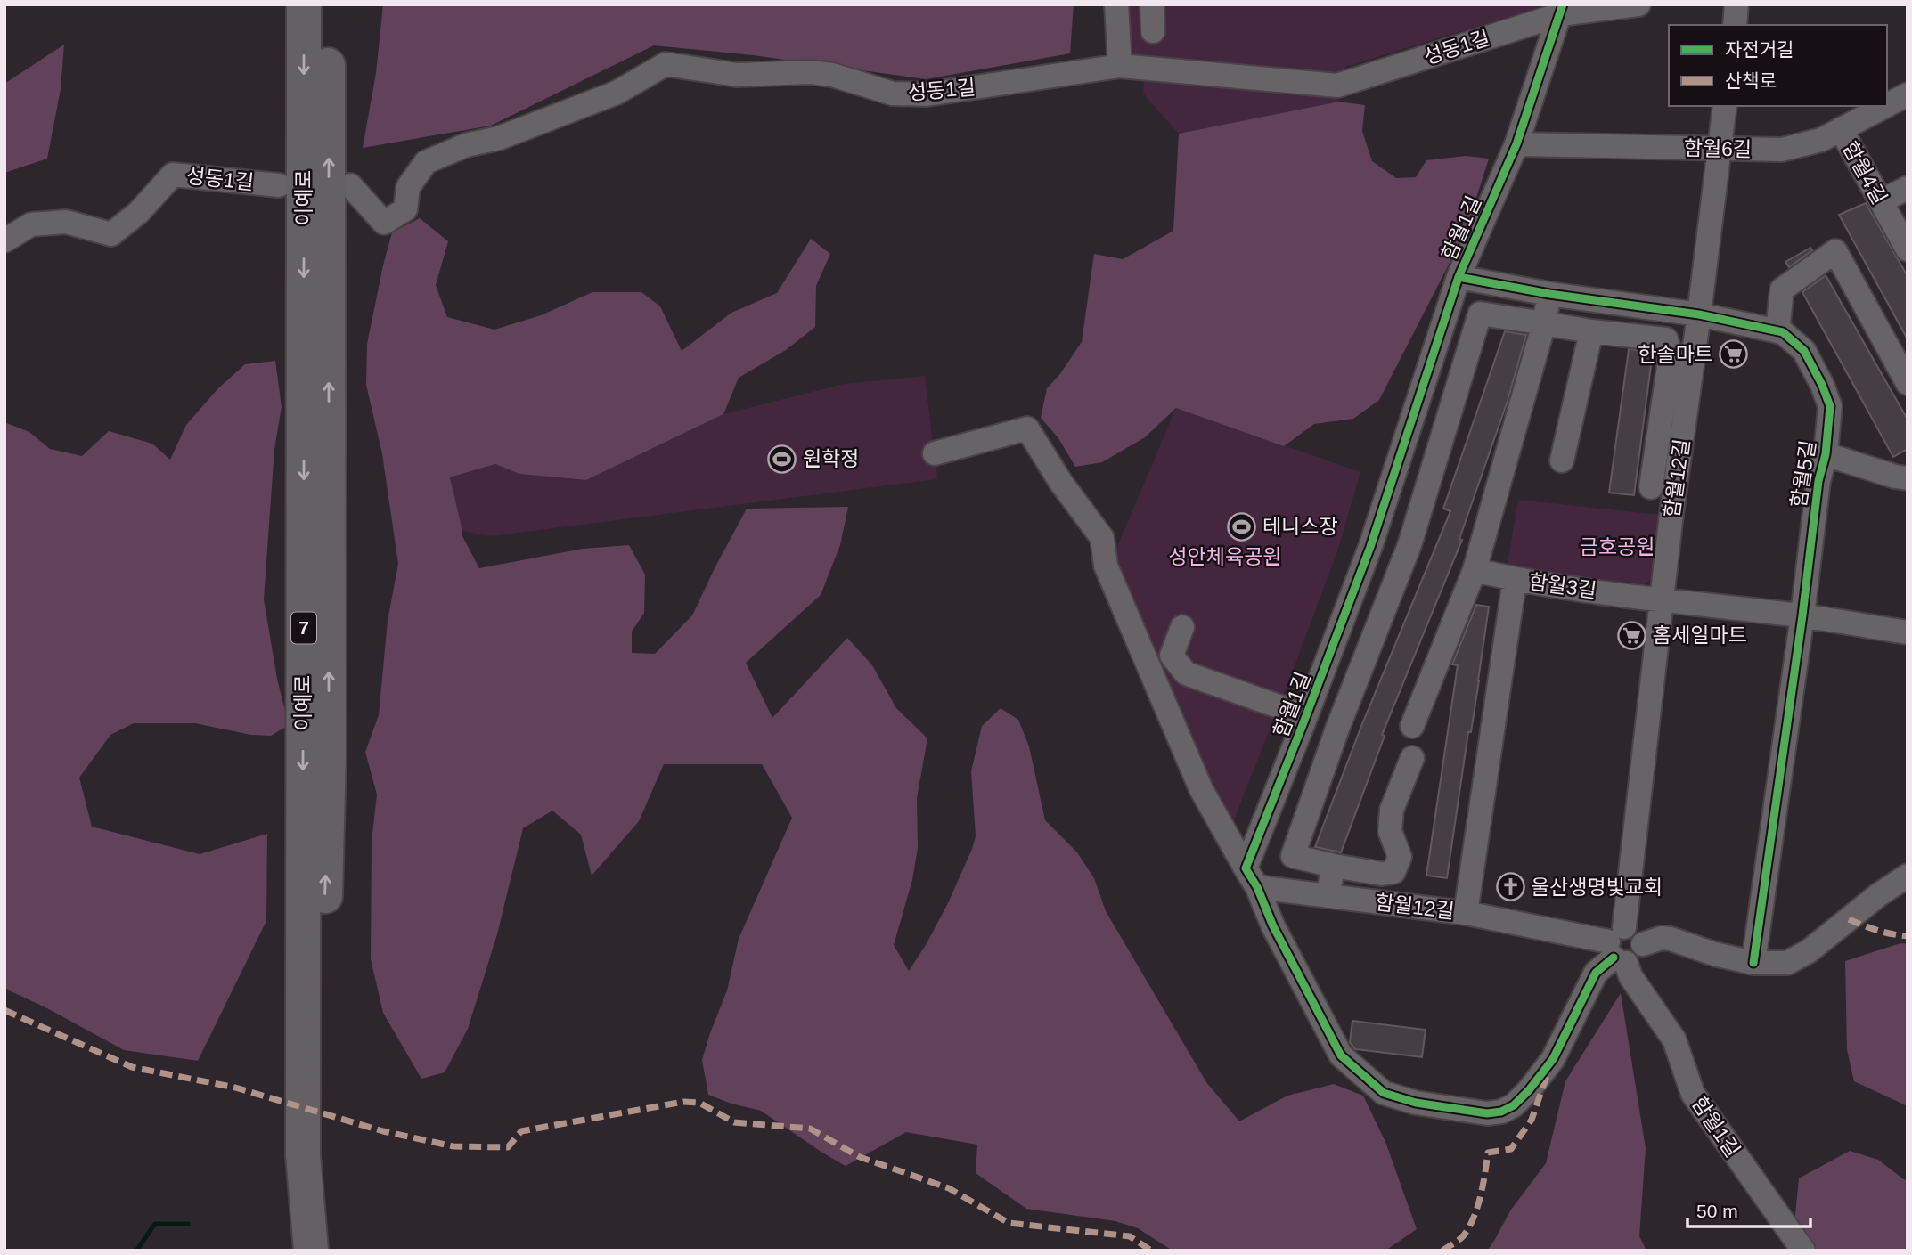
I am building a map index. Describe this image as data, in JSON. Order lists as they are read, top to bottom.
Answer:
{
  "streets": {
    "highway": ["이예로", "7"],
    "street": [
      "성동1길",
      "함월6길",
      "함월4길",
      "함월1길",
      "함월5길",
      "함월12길",
      "함월3길"
    ]
  },
  "crossings": [
    ["성동1길", "함월1길"],
    ["함월6길", "함월4길"],
    ["함월6길", "함월1길"],
    ["함월6길", "함월12길"],
    ["함월1길", "함월5길"],
    ["함월1길", "함월12길"],
    ["함월5길", "함월12길"],
    ["함월5길", "함월3길"],
    ["함월12길", "함월3길"]
  ],
  "parks": ["금호공원", "성안체육공원"],
  "places": {
    "supermarket": ["한솔마트", "홈세일마트"],
    "sports": ["원학정", "테니스장"],
    "church": ["울산생명빛교회"]
  },
  "legend": ["자전거길", "산책로"],
  "scale_bar": "50 m"
}
